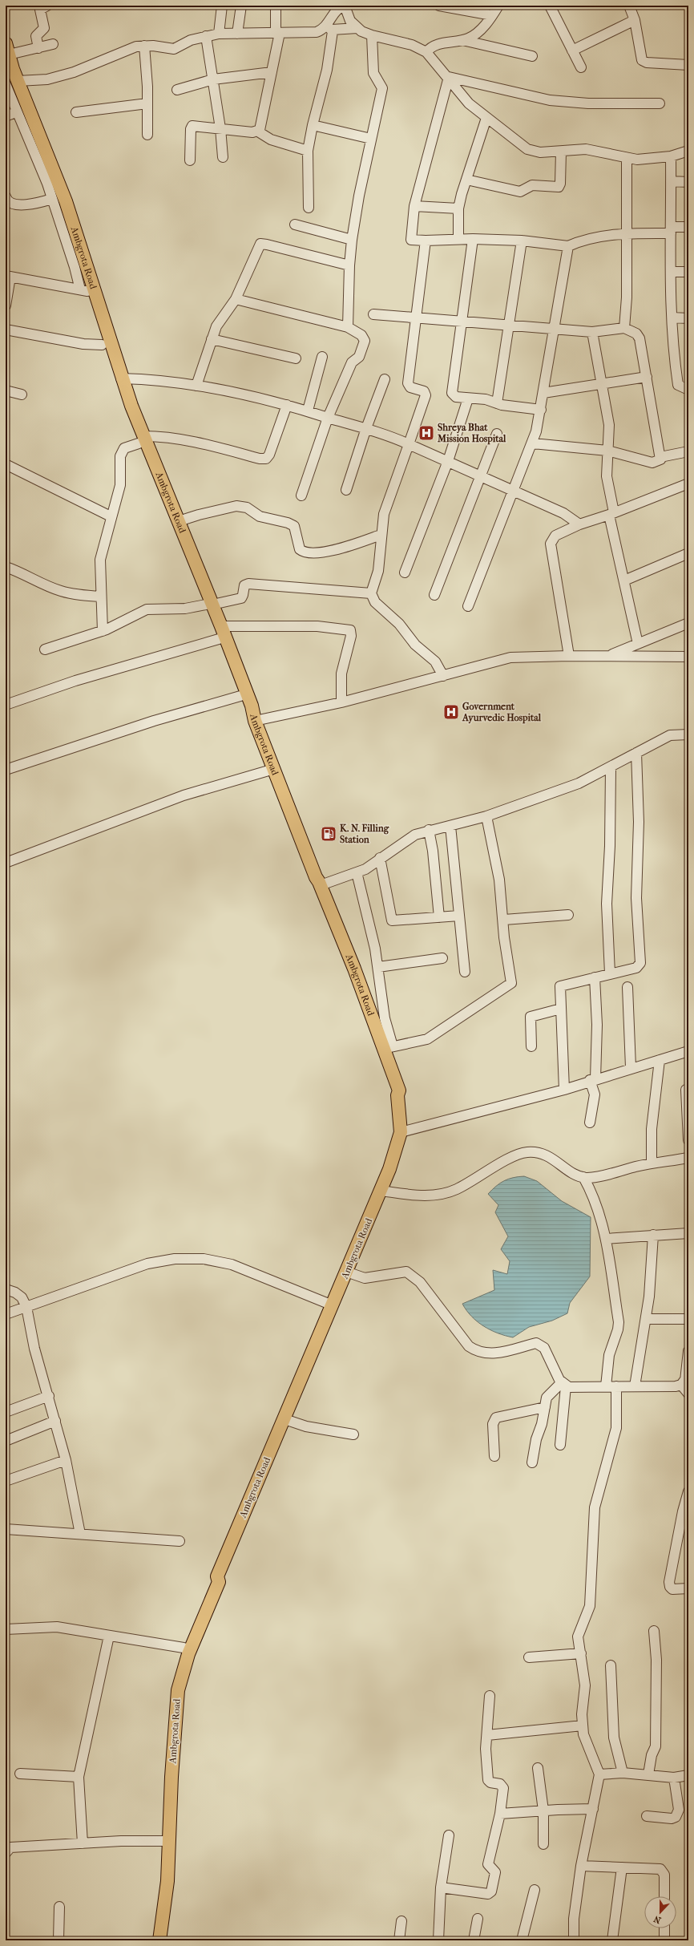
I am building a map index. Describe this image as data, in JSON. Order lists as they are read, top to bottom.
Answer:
{
  "streets": {
    "main road": ["Ambgrota Road"]
  },
  "places": {
    "hospital": ["Shreya Bhat Mission Hospital", "Government Ayurvedic Hospital"],
    "fuel station": ["K. N. Filling Station"]
  },
  "north": "bottom"
}
